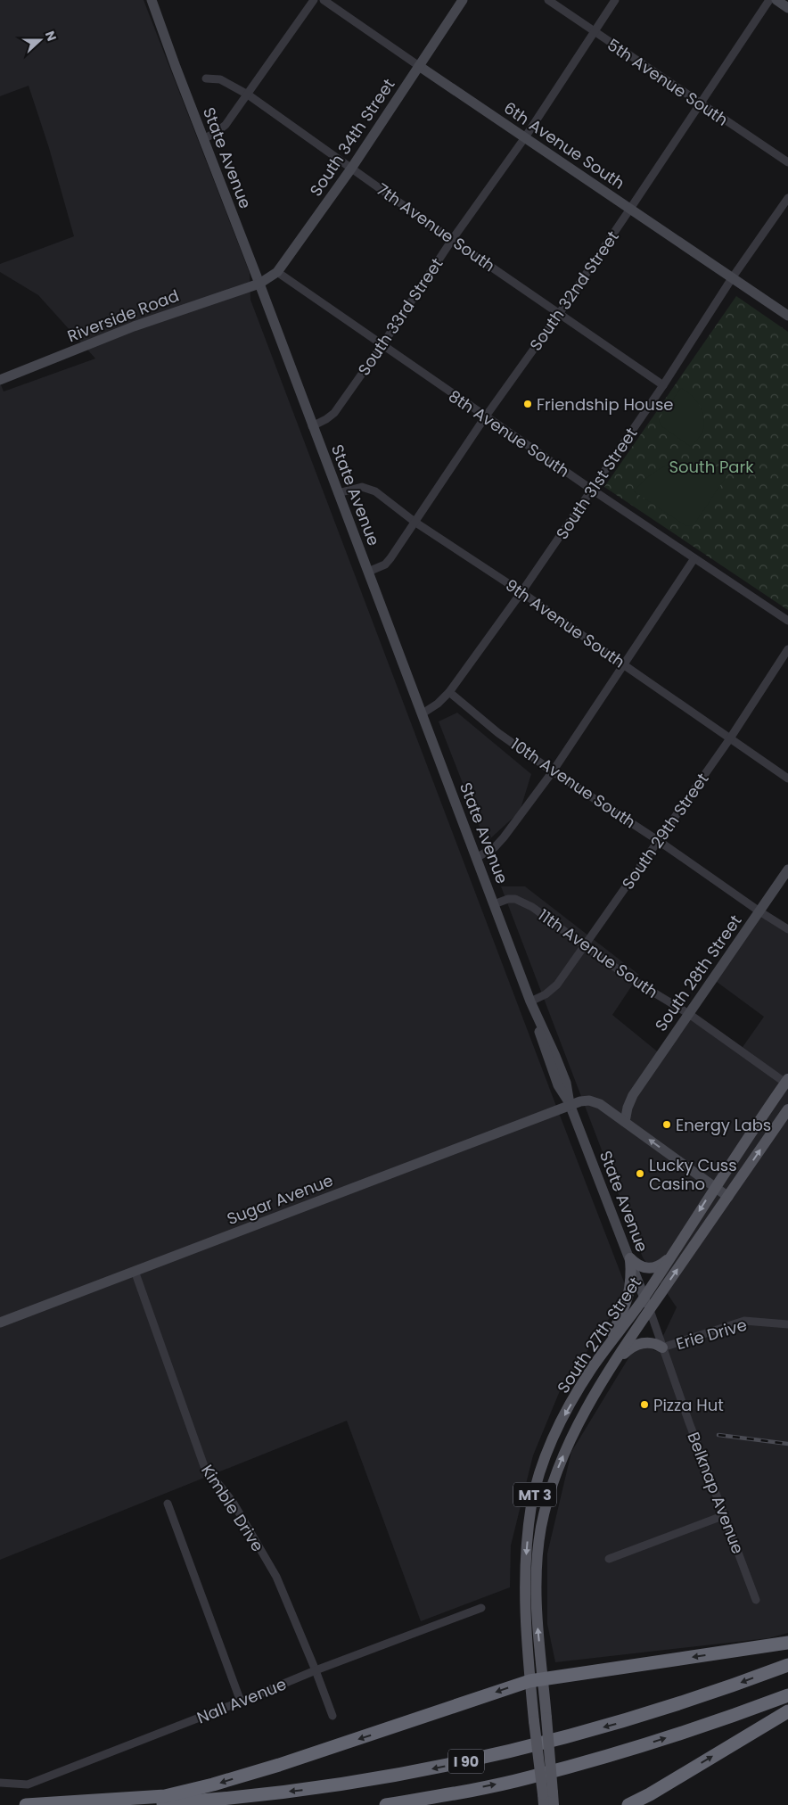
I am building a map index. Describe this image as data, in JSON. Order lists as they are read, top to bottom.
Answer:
{
  "streets": {
    "highway": ["I 90"],
    "main road": [
      "South 34th Street",
      "6th Avenue South",
      "State Avenue",
      "Riverside Road",
      "South 28th Street",
      "Sugar Avenue",
      "South 27th Street",
      "MT 3"
    ],
    "street": [
      "5th Avenue South",
      "7th Avenue South",
      "South 32nd Street",
      "South 33rd Street",
      "8th Avenue South",
      "South 31st Street",
      "9th Avenue South",
      "10th Avenue South",
      "South 29th Street",
      "11th Avenue South",
      "Erie Drive",
      "Belknap Avenue",
      "Kimble Drive",
      "Nall Avenue"
    ]
  },
  "crossings": [
    ["5th Avenue South", "South 32nd Street"],
    ["5th Avenue South", "South 33rd Street"],
    ["South 34th Street", "6th Avenue South"],
    ["South 34th Street", "State Avenue"],
    ["South 34th Street", "7th Avenue South"],
    ["South 34th Street", "Riverside Road"],
    ["South 34th Street", "8th Avenue South"],
    ["6th Avenue South", "South 32nd Street"],
    ["6th Avenue South", "South 33rd Street"],
    ["6th Avenue South", "South 31st Street"],
    ["State Avenue", "South 32nd Street"],
    ["State Avenue", "Riverside Road"],
    ["State Avenue", "South 33rd Street"],
    ["State Avenue", "South 31st Street"],
    ["State Avenue", "9th Avenue South"],
    ["State Avenue", "South 29th Street"],
    ["State Avenue", "11th Avenue South"],
    ["State Avenue", "Sugar Avenue"],
    ["State Avenue", "South 27th Street"],
    ["State Avenue", "Belknap Avenue"],
    ["7th Avenue South", "South 32nd Street"],
    ["7th Avenue South", "South 33rd Street"],
    ["7th Avenue South", "South 31st Street"],
    ["South 32nd Street", "8th Avenue South"],
    ["South 32nd Street", "9th Avenue South"],
    ["South 33rd Street", "8th Avenue South"],
    ["8th Avenue South", "South 31st Street"],
    ["South 31st Street", "9th Avenue South"],
    ["South 31st Street", "10th Avenue South"],
    ["9th Avenue South", "South 29th Street"],
    ["10th Avenue South", "South 29th Street"],
    ["10th Avenue South", "South 28th Street"],
    ["South 29th Street", "11th Avenue South"],
    ["11th Avenue South", "South 28th Street"],
    ["11th Avenue South", "South 27th Street"],
    ["South 28th Street", "Sugar Avenue"],
    ["Sugar Avenue", "South 27th Street"],
    ["Sugar Avenue", "Kimble Drive"],
    ["Erie Drive", "Belknap Avenue"],
    ["South 27th Street", "Belknap Avenue"],
    ["South 27th Street", "MT 3"],
    ["Kimble Drive", "Nall Avenue"]
  ],
  "parks": ["South Park"],
  "places": [
    "Friendship House",
    "Energy Labs",
    "Lucky Cuss Casino",
    "Pizza Hut"
  ],
  "north": "right"
}
